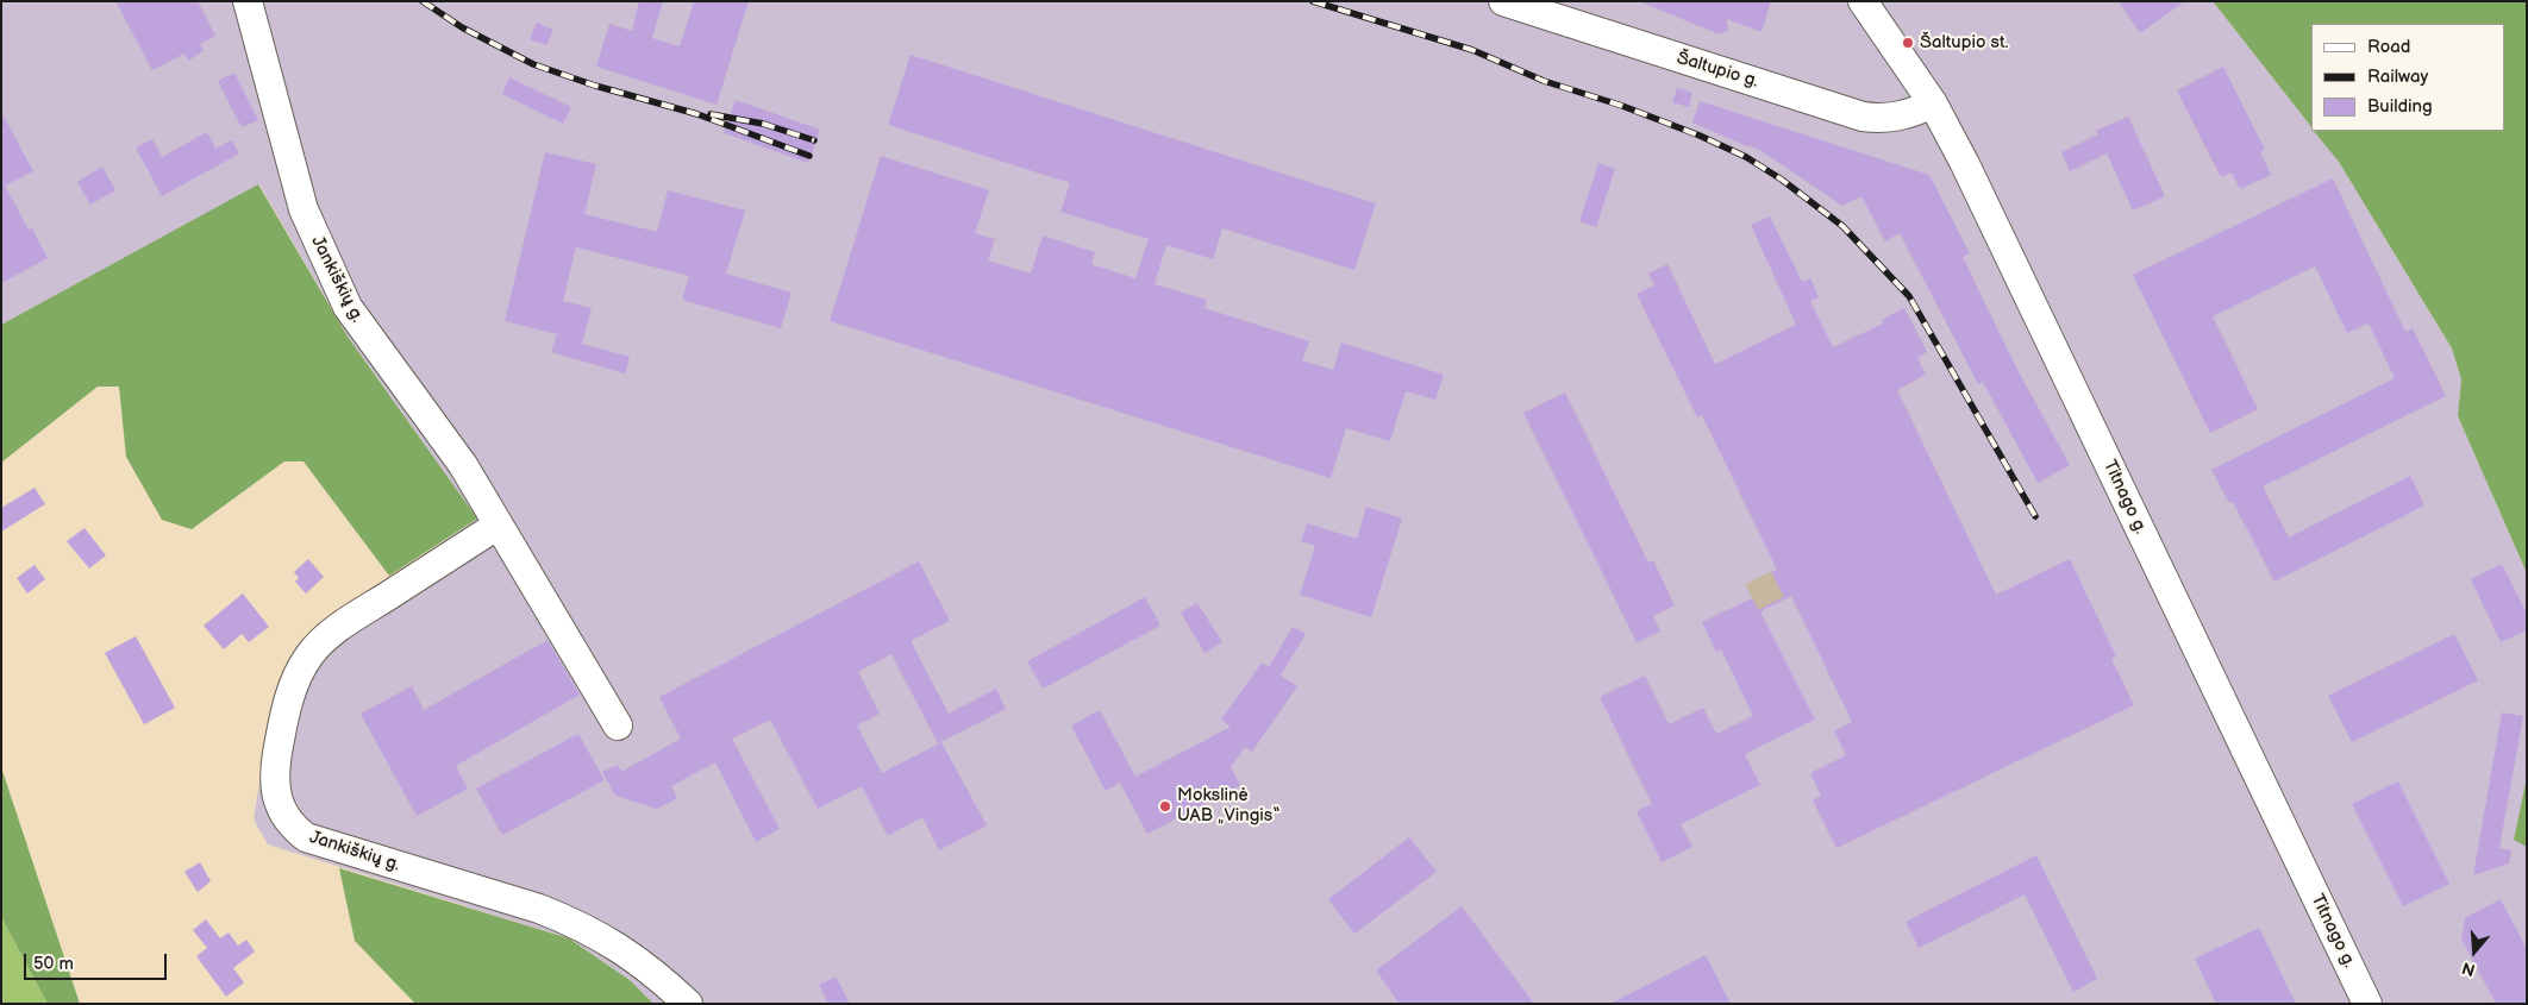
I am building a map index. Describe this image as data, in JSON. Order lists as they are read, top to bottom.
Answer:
{
  "streets": {
    "street": ["Šaltupio g.", "Jankiškių g.", "Titnago g."]
  },
  "crossings": [
    ["Šaltupio g.", "Titnago g."]
  ],
  "places": ["Šaltupio st.", "Mokslinė UAB „Vingis“"],
  "legend": ["Road", "Railway", "Building"],
  "scale_bar": "50 m",
  "north": "bottom"
}
